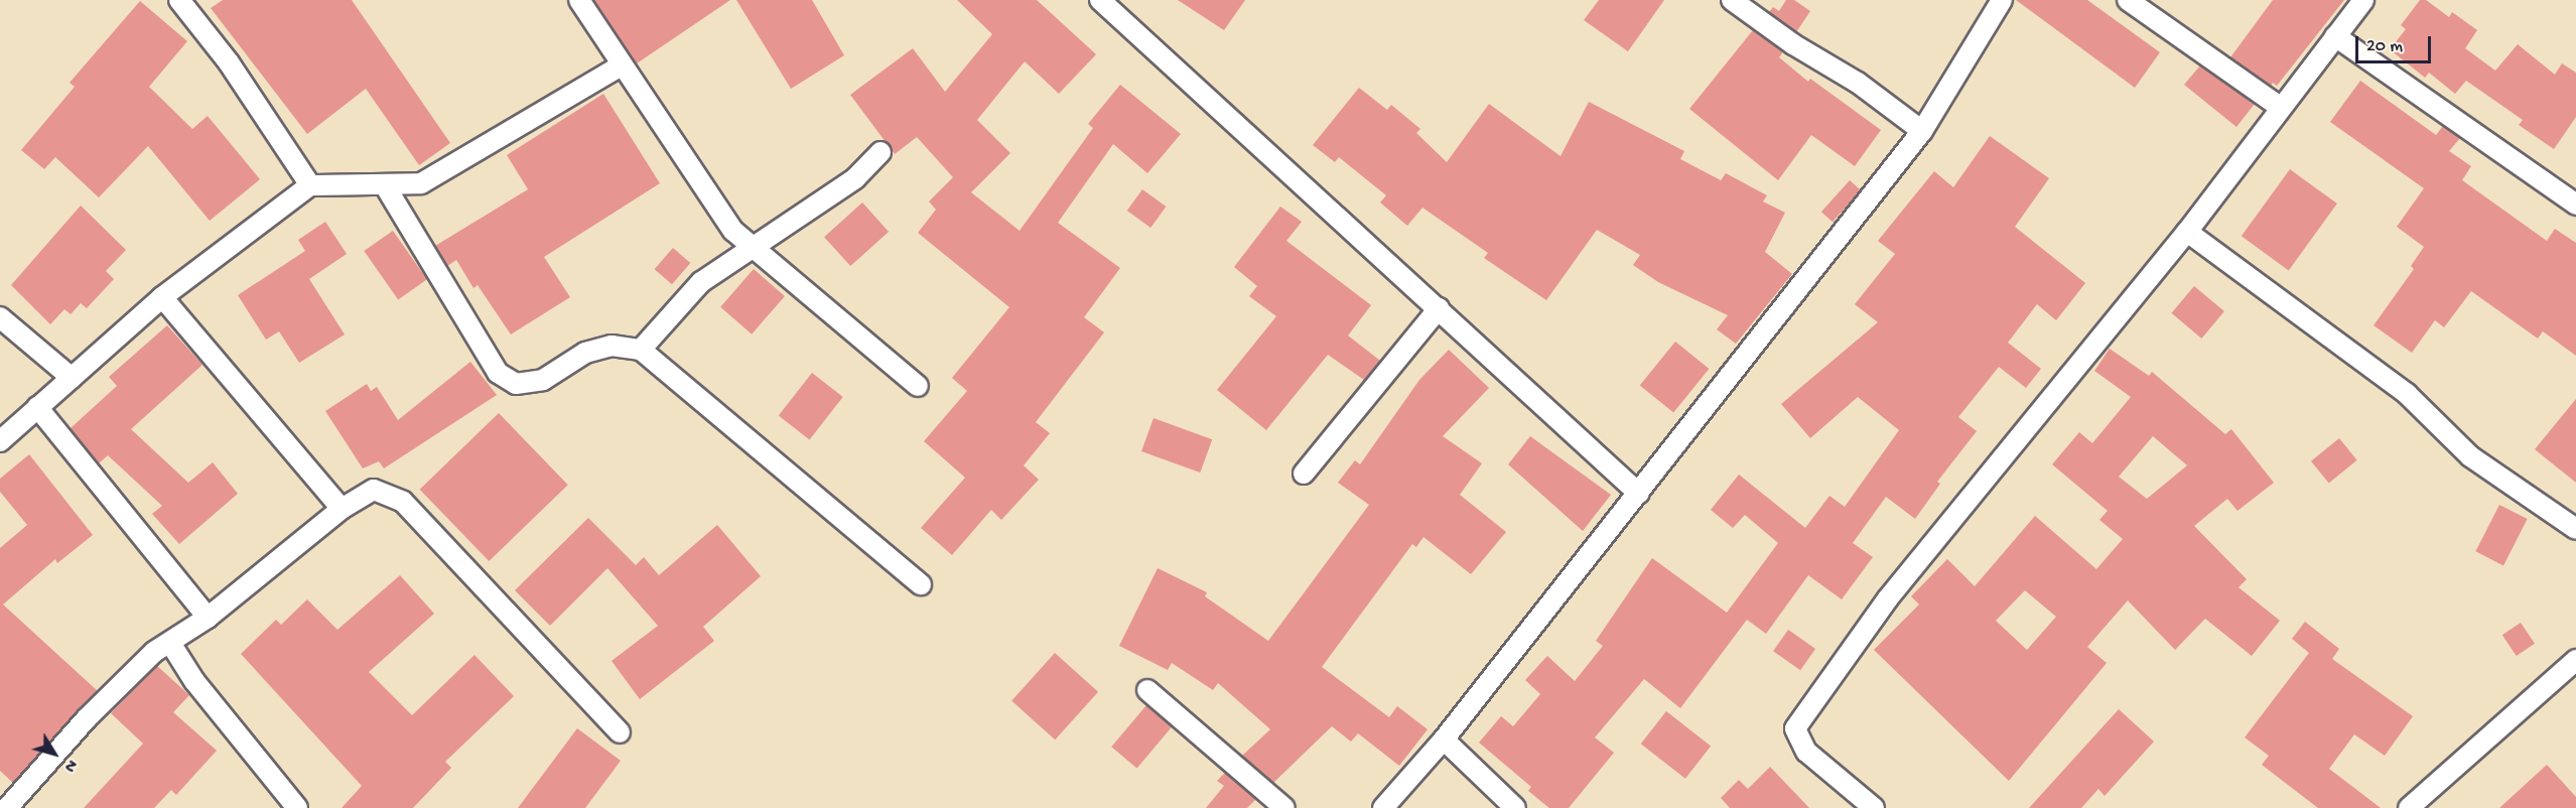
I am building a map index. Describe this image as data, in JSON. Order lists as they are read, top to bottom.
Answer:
{
  "scale_bar": "20 m",
  "north": "bottom right"
}
